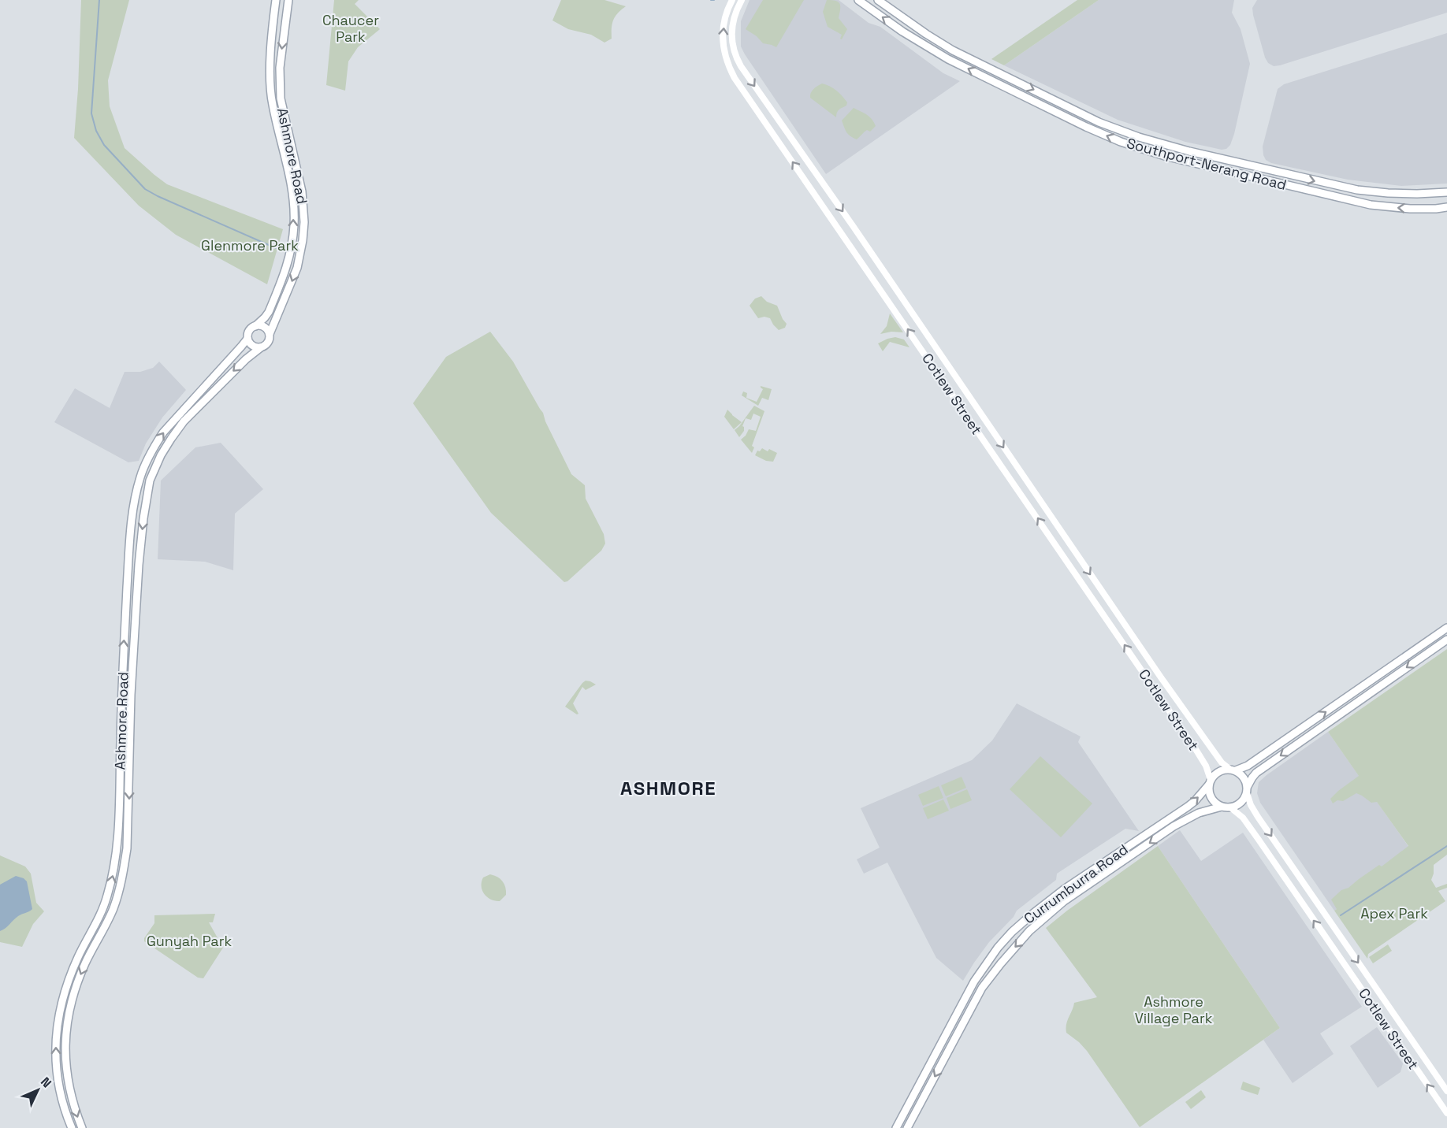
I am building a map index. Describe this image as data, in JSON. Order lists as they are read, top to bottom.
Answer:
{
  "streets": {
    "main road": [
      "Ashmore Road",
      "Southport-Nerang Road",
      "Cotlew Street",
      "Currumburra Road"
    ]
  },
  "crossings": [
    ["Cotlew Street", "Currumburra Road"]
  ],
  "districts": ["ASHMORE"],
  "parks": [
    "Chaucer Park",
    "Glenmore Park",
    "Apex Park",
    "Gunyah Park",
    "Ashmore Village Park"
  ],
  "north": "top right"
}
